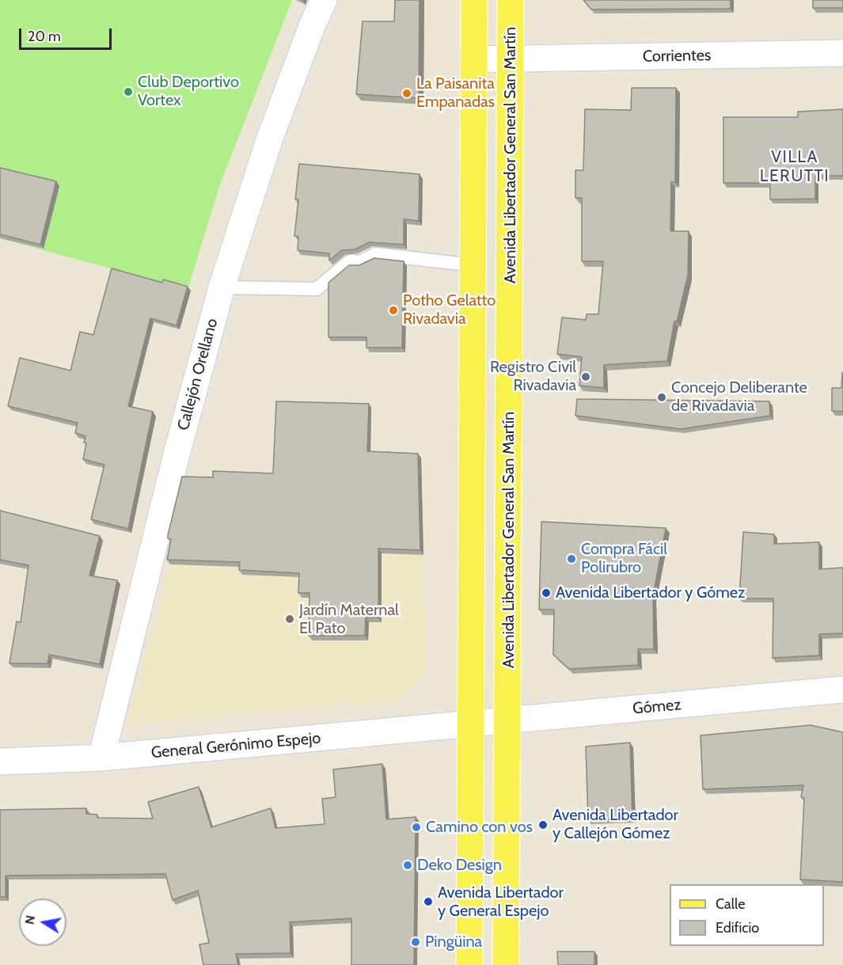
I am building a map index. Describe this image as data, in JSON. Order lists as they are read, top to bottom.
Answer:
{
  "streets": {
    "main road": ["Avenida Libertador General San Martín"],
    "street": [
      "Corrientes",
      "Callejón Orellano",
      "Gómez",
      "General Gerónimo Espejo"
    ]
  },
  "crossings": [
    ["Corrientes", "Avenida Libertador General San Martín"],
    ["Avenida Libertador General San Martín", "Gómez"],
    ["Callejón Orellano", "General Gerónimo Espejo"],
    ["Gómez", "General Gerónimo Espejo"]
  ],
  "districts": ["VILLA LERUTTI"],
  "places": [
    "Club Deportivo Vortex",
    "La Paisanita Empanadas",
    "Potho Gelatto Rivadavia",
    "Registro Civil Rivadavia",
    "Concejo Deliberante de Rivadavia",
    "Compra Fácil Polirubro",
    "Avenida Libertador y Gómez",
    "Jardín Maternal El Pato",
    "Avenida Libertador y Callejón Gómez",
    "Camino con vos",
    "Deko Design",
    "Avenida Libertador y General Espejo",
    "Pingüina"
  ],
  "legend": ["Calle", "Edificio"],
  "scale_bar": "20 m",
  "north": "left"
}
